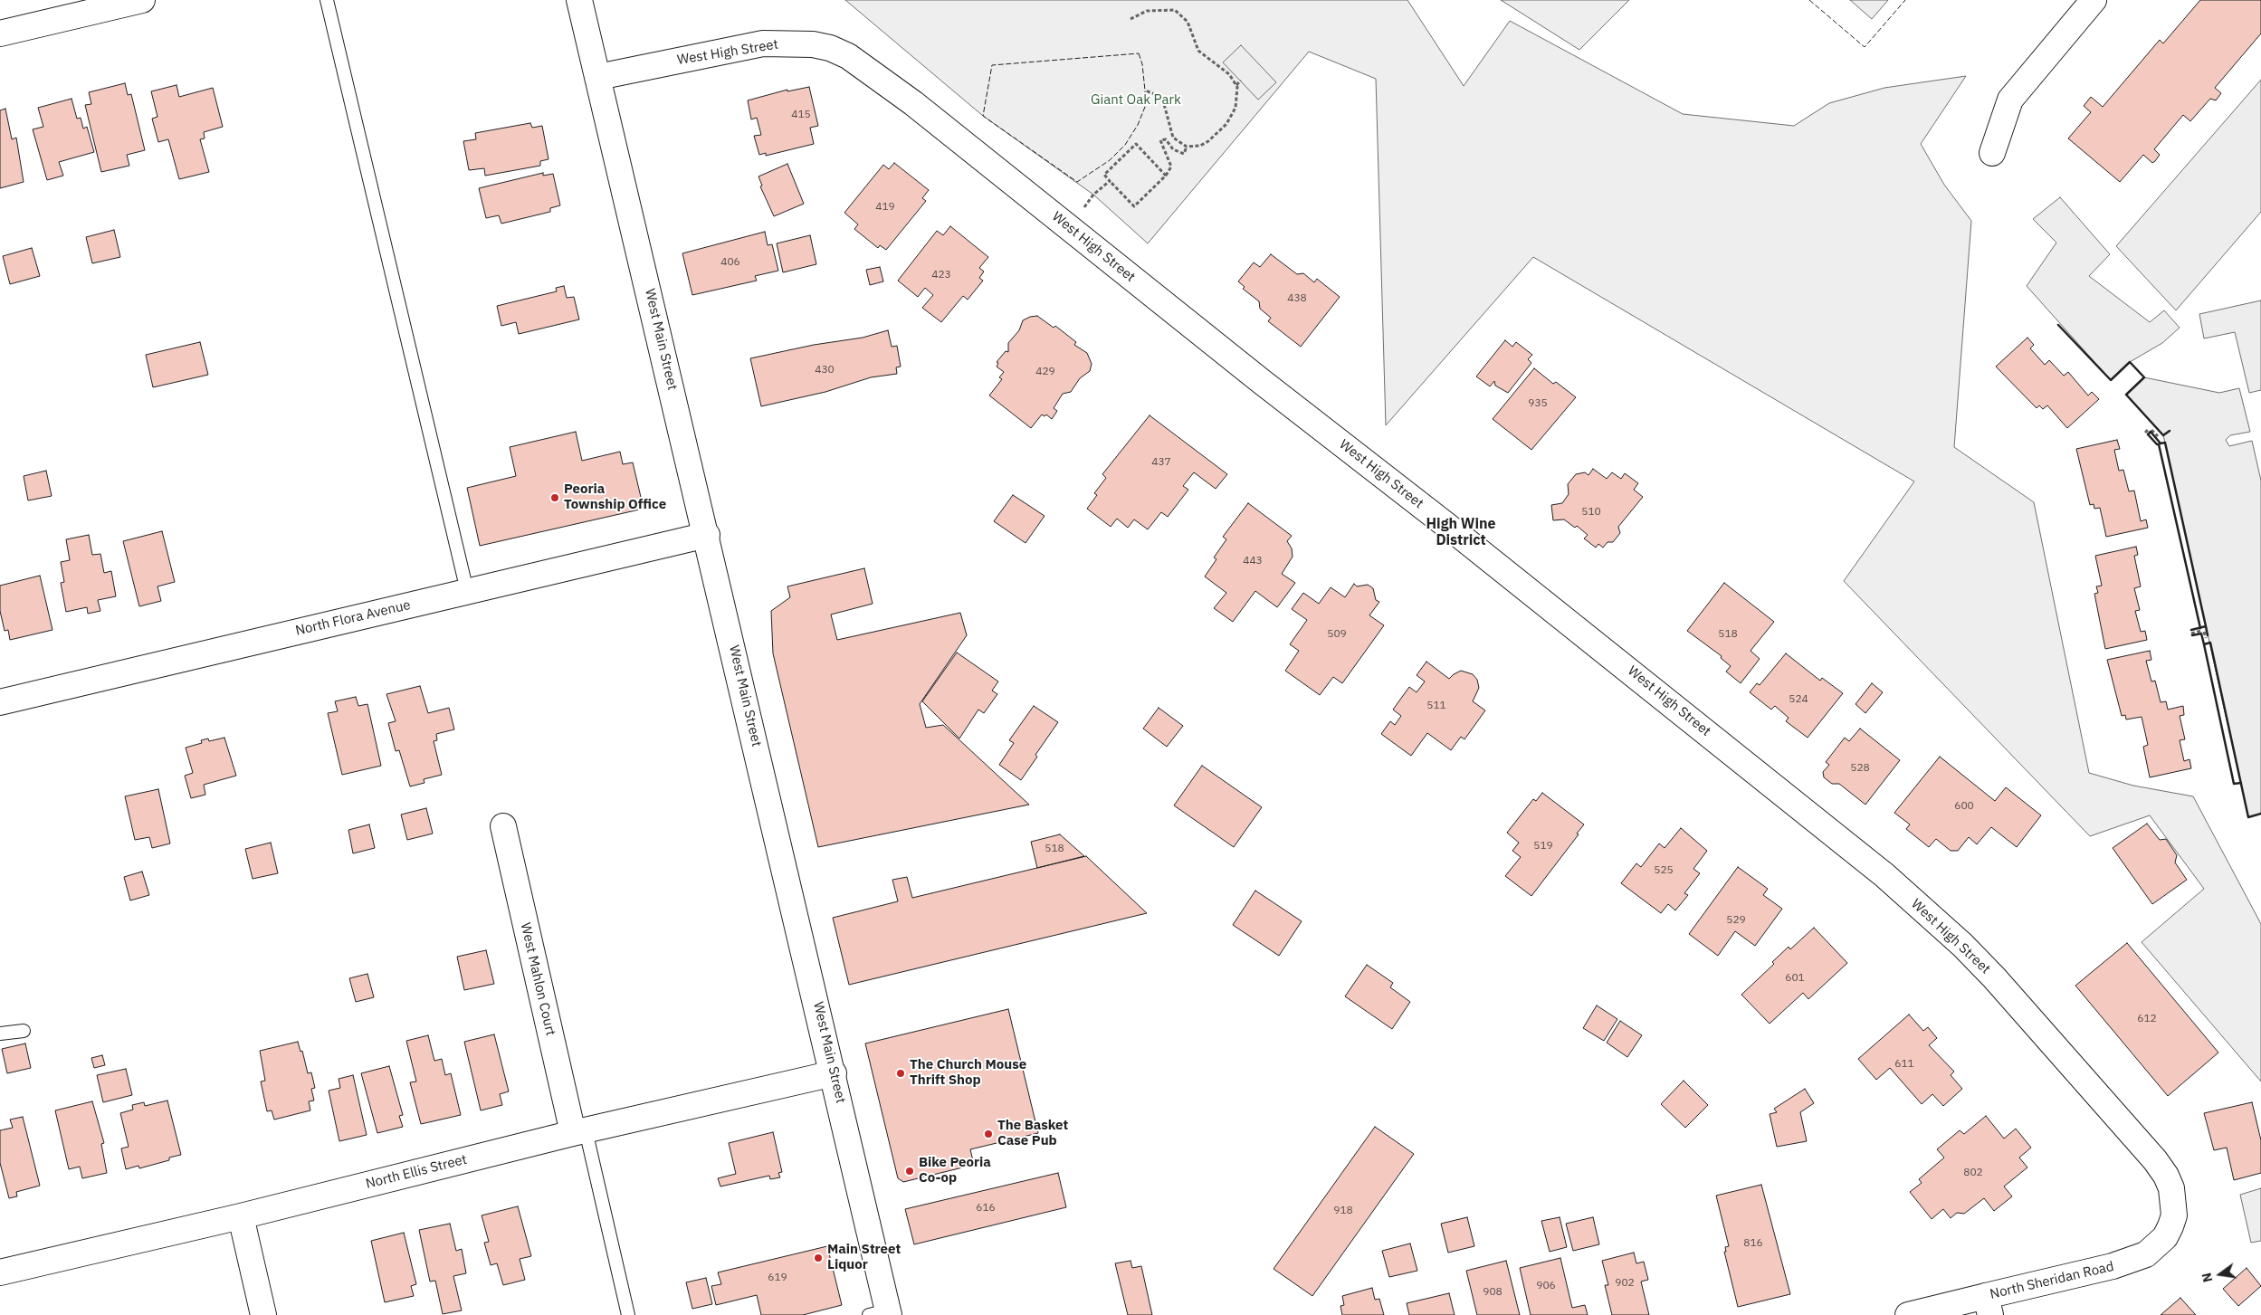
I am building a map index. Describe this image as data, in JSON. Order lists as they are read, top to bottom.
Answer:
{
  "streets": {
    "street": [
      "West High Street",
      "West Main Street",
      "North Flora Avenue",
      "West Mahlon Court",
      "North Ellis Street",
      "North Sheridan Road"
    ]
  },
  "crossings": [
    ["West High Street", "West Main Street"],
    ["West High Street", "North Sheridan Road"],
    ["West Main Street", "North Flora Avenue"],
    ["West Main Street", "North Ellis Street"],
    ["West Mahlon Court", "North Ellis Street"]
  ],
  "districts": ["High Wine District"],
  "parks": ["Giant Oak Park"],
  "places": [
    "Peoria Township Office",
    "The Church Mouse Thrift Shop",
    "The Basket Case Pub",
    "Bike Peoria Co-op",
    "Main Street Liquor"
  ],
  "house_numbers": [
    "415",
    "419",
    "406",
    "423",
    "438",
    "430",
    "429",
    "935",
    "437",
    "510",
    "443",
    "509",
    "518",
    "524",
    "511",
    "528",
    "600",
    "519",
    "518",
    "525",
    "529",
    "601",
    "612",
    "611",
    "802",
    "616",
    "918",
    "816",
    "619",
    "902",
    "906",
    "908"
  ],
  "north": "left"
}
